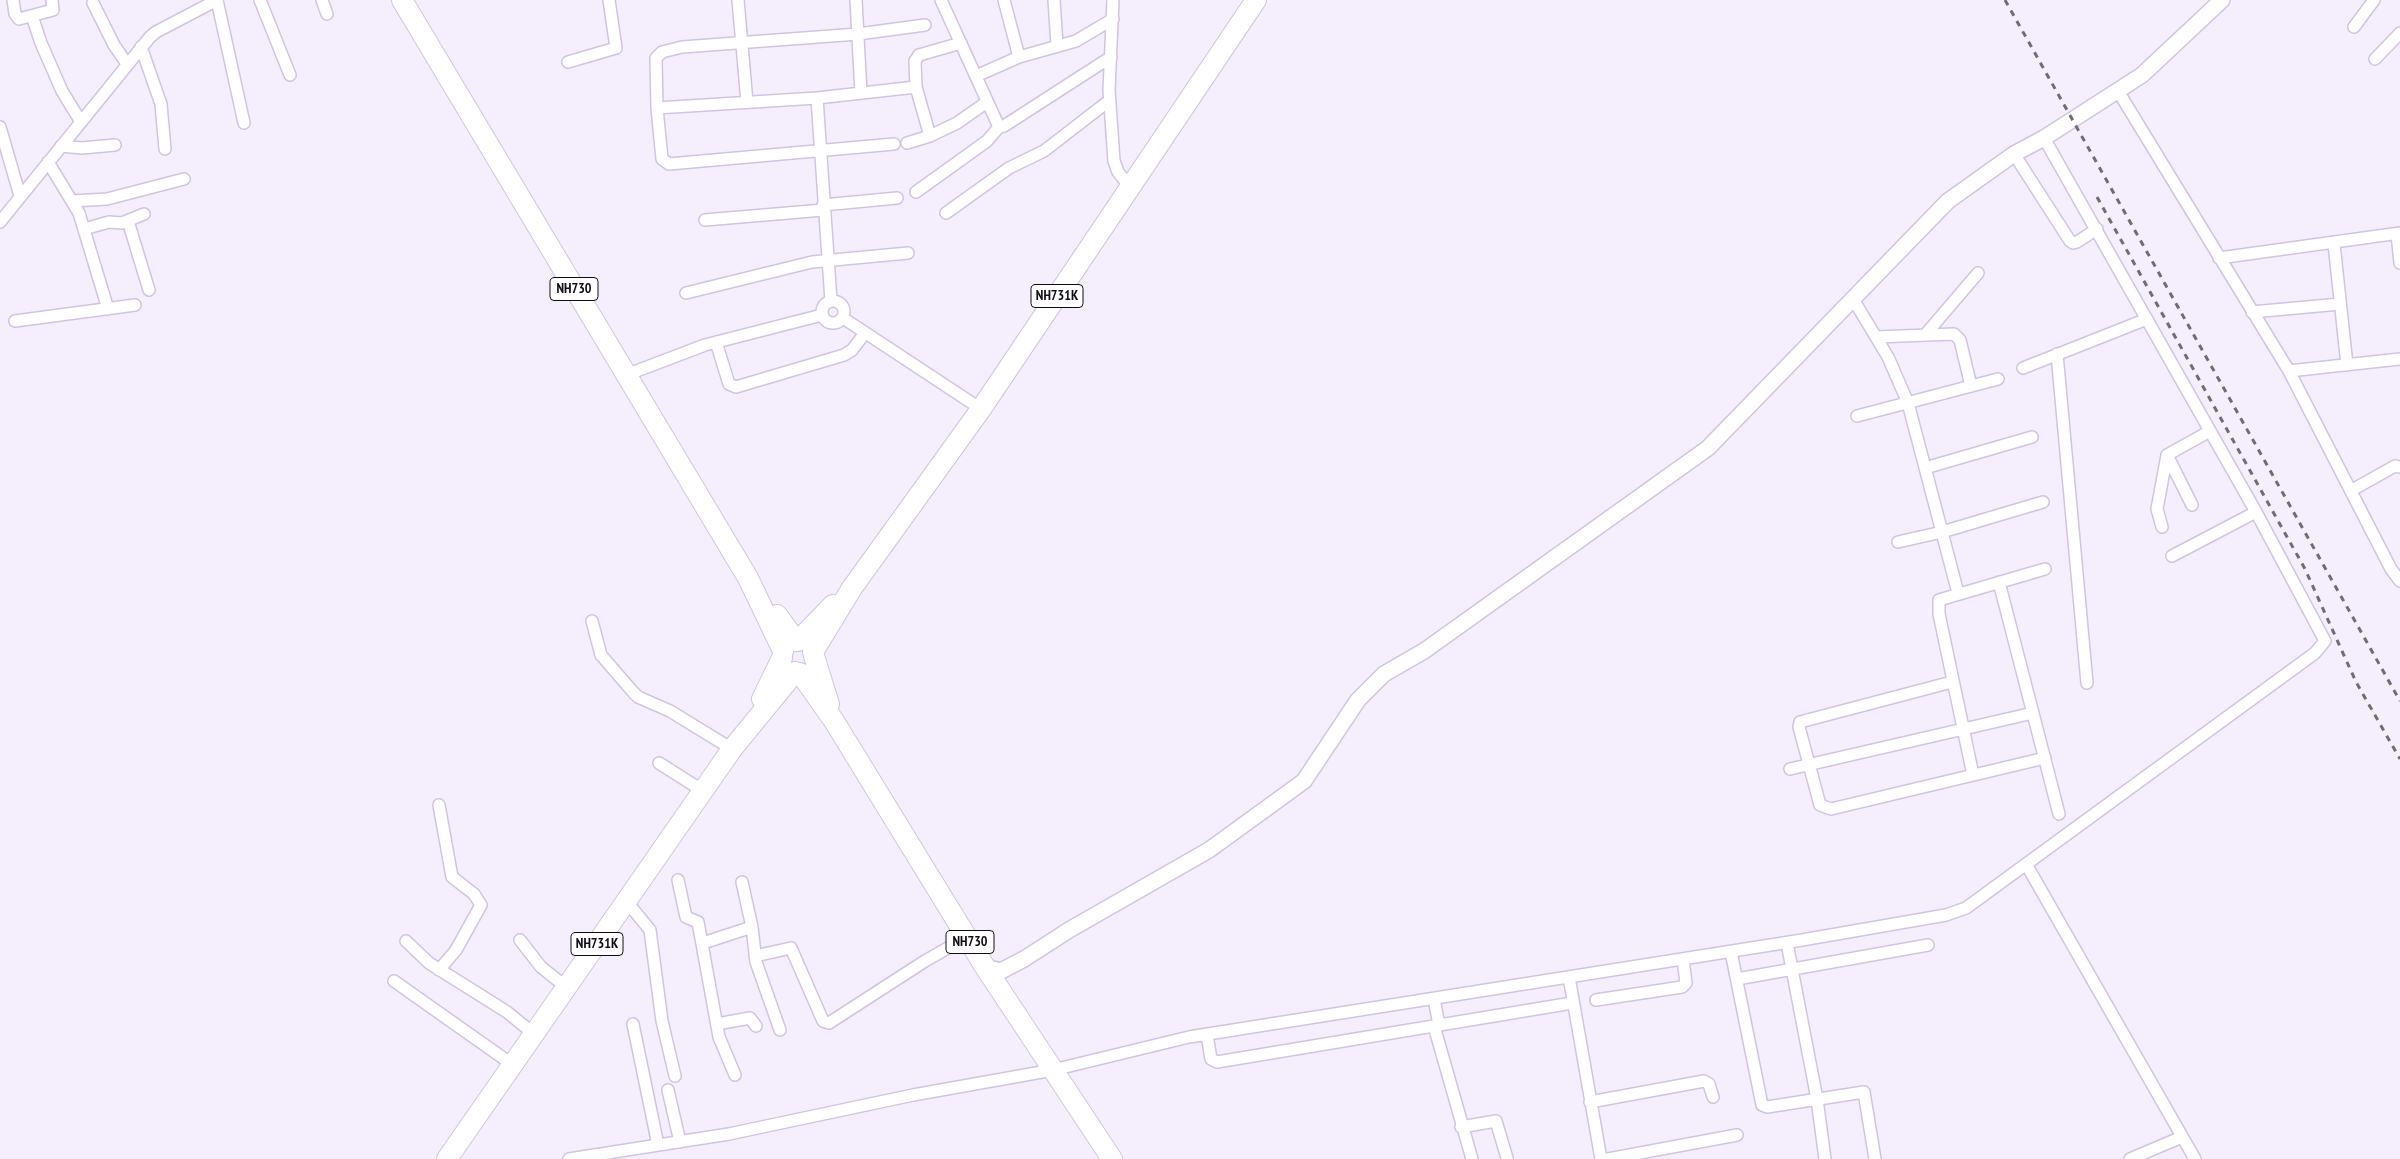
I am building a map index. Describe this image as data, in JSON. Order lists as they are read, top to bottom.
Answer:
{
  "streets": {
    "highway": ["NH730", "NH731K"]
  },
  "crossings": [
    ["NH730", "NH731K"]
  ]
}
